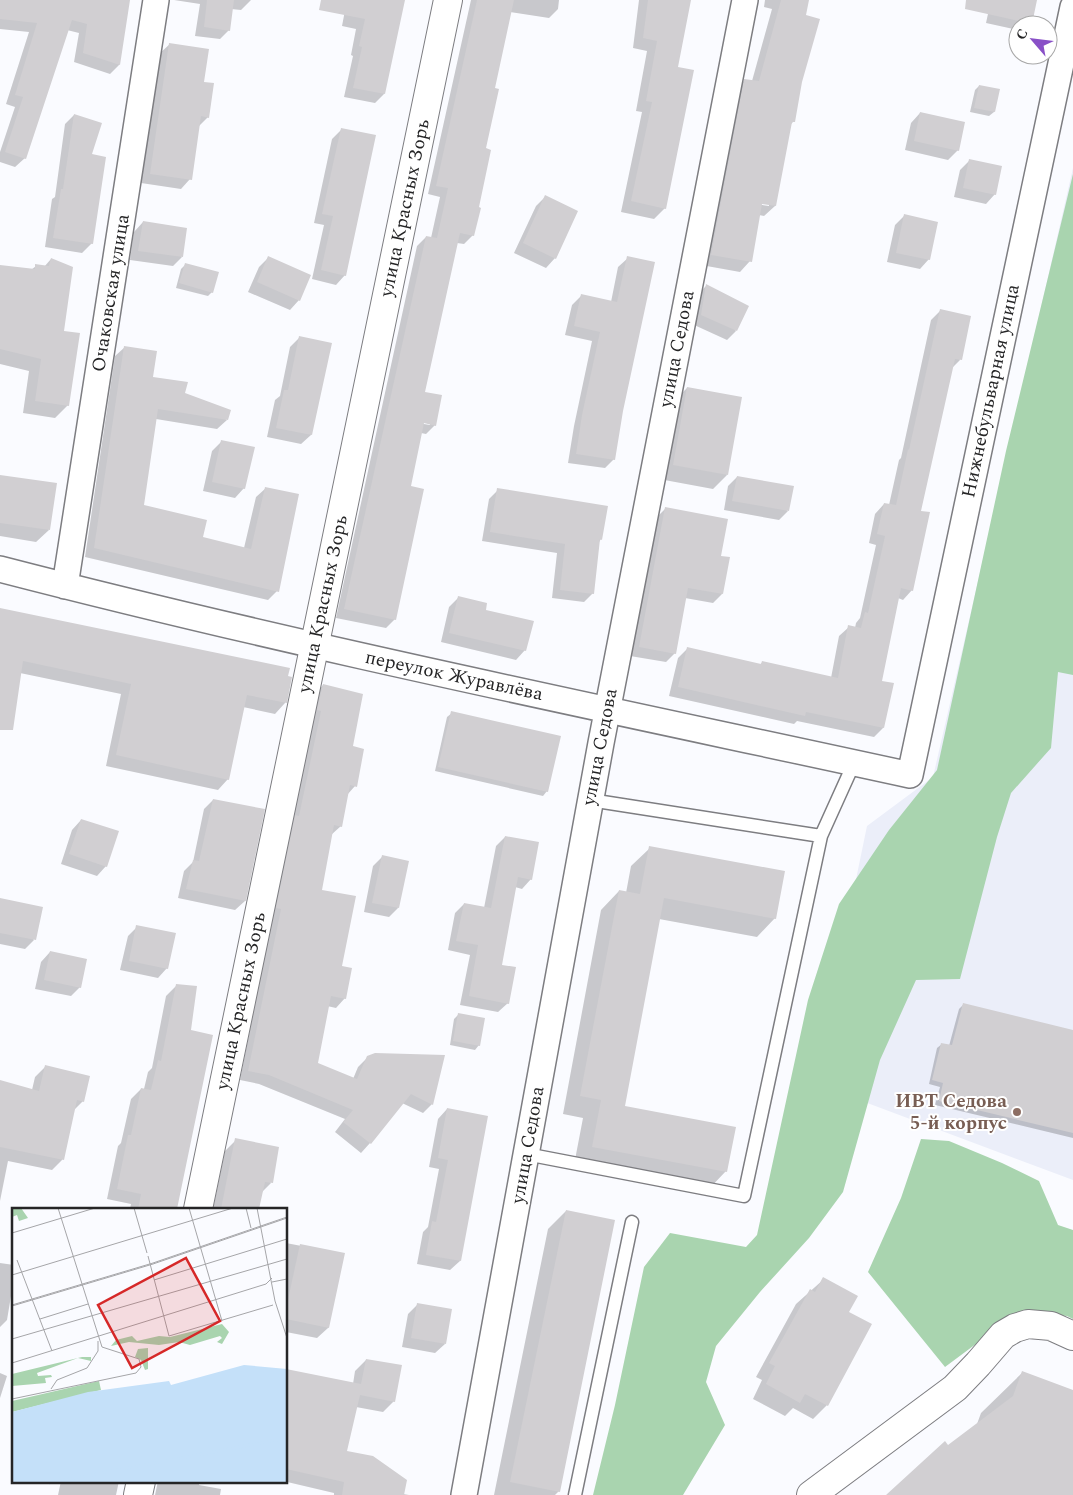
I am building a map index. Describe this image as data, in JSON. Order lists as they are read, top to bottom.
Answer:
{
  "streets": {
    "street": [
      "улица Красных Зорь",
      "Очаковская улица",
      "улица Седова",
      "Нижнебульварная улица",
      "переулок Журавлёва"
    ]
  },
  "crossings": [
    ["улица Красных Зорь", "переулок Журавлёва"],
    ["Очаковская улица", "переулок Журавлёва"],
    ["улица Седова", "переулок Журавлёва"],
    ["Нижнебульварная улица", "переулок Журавлёва"]
  ],
  "places": ["ИВТ Седова 5-й корпус"],
  "north": "top left"
}
